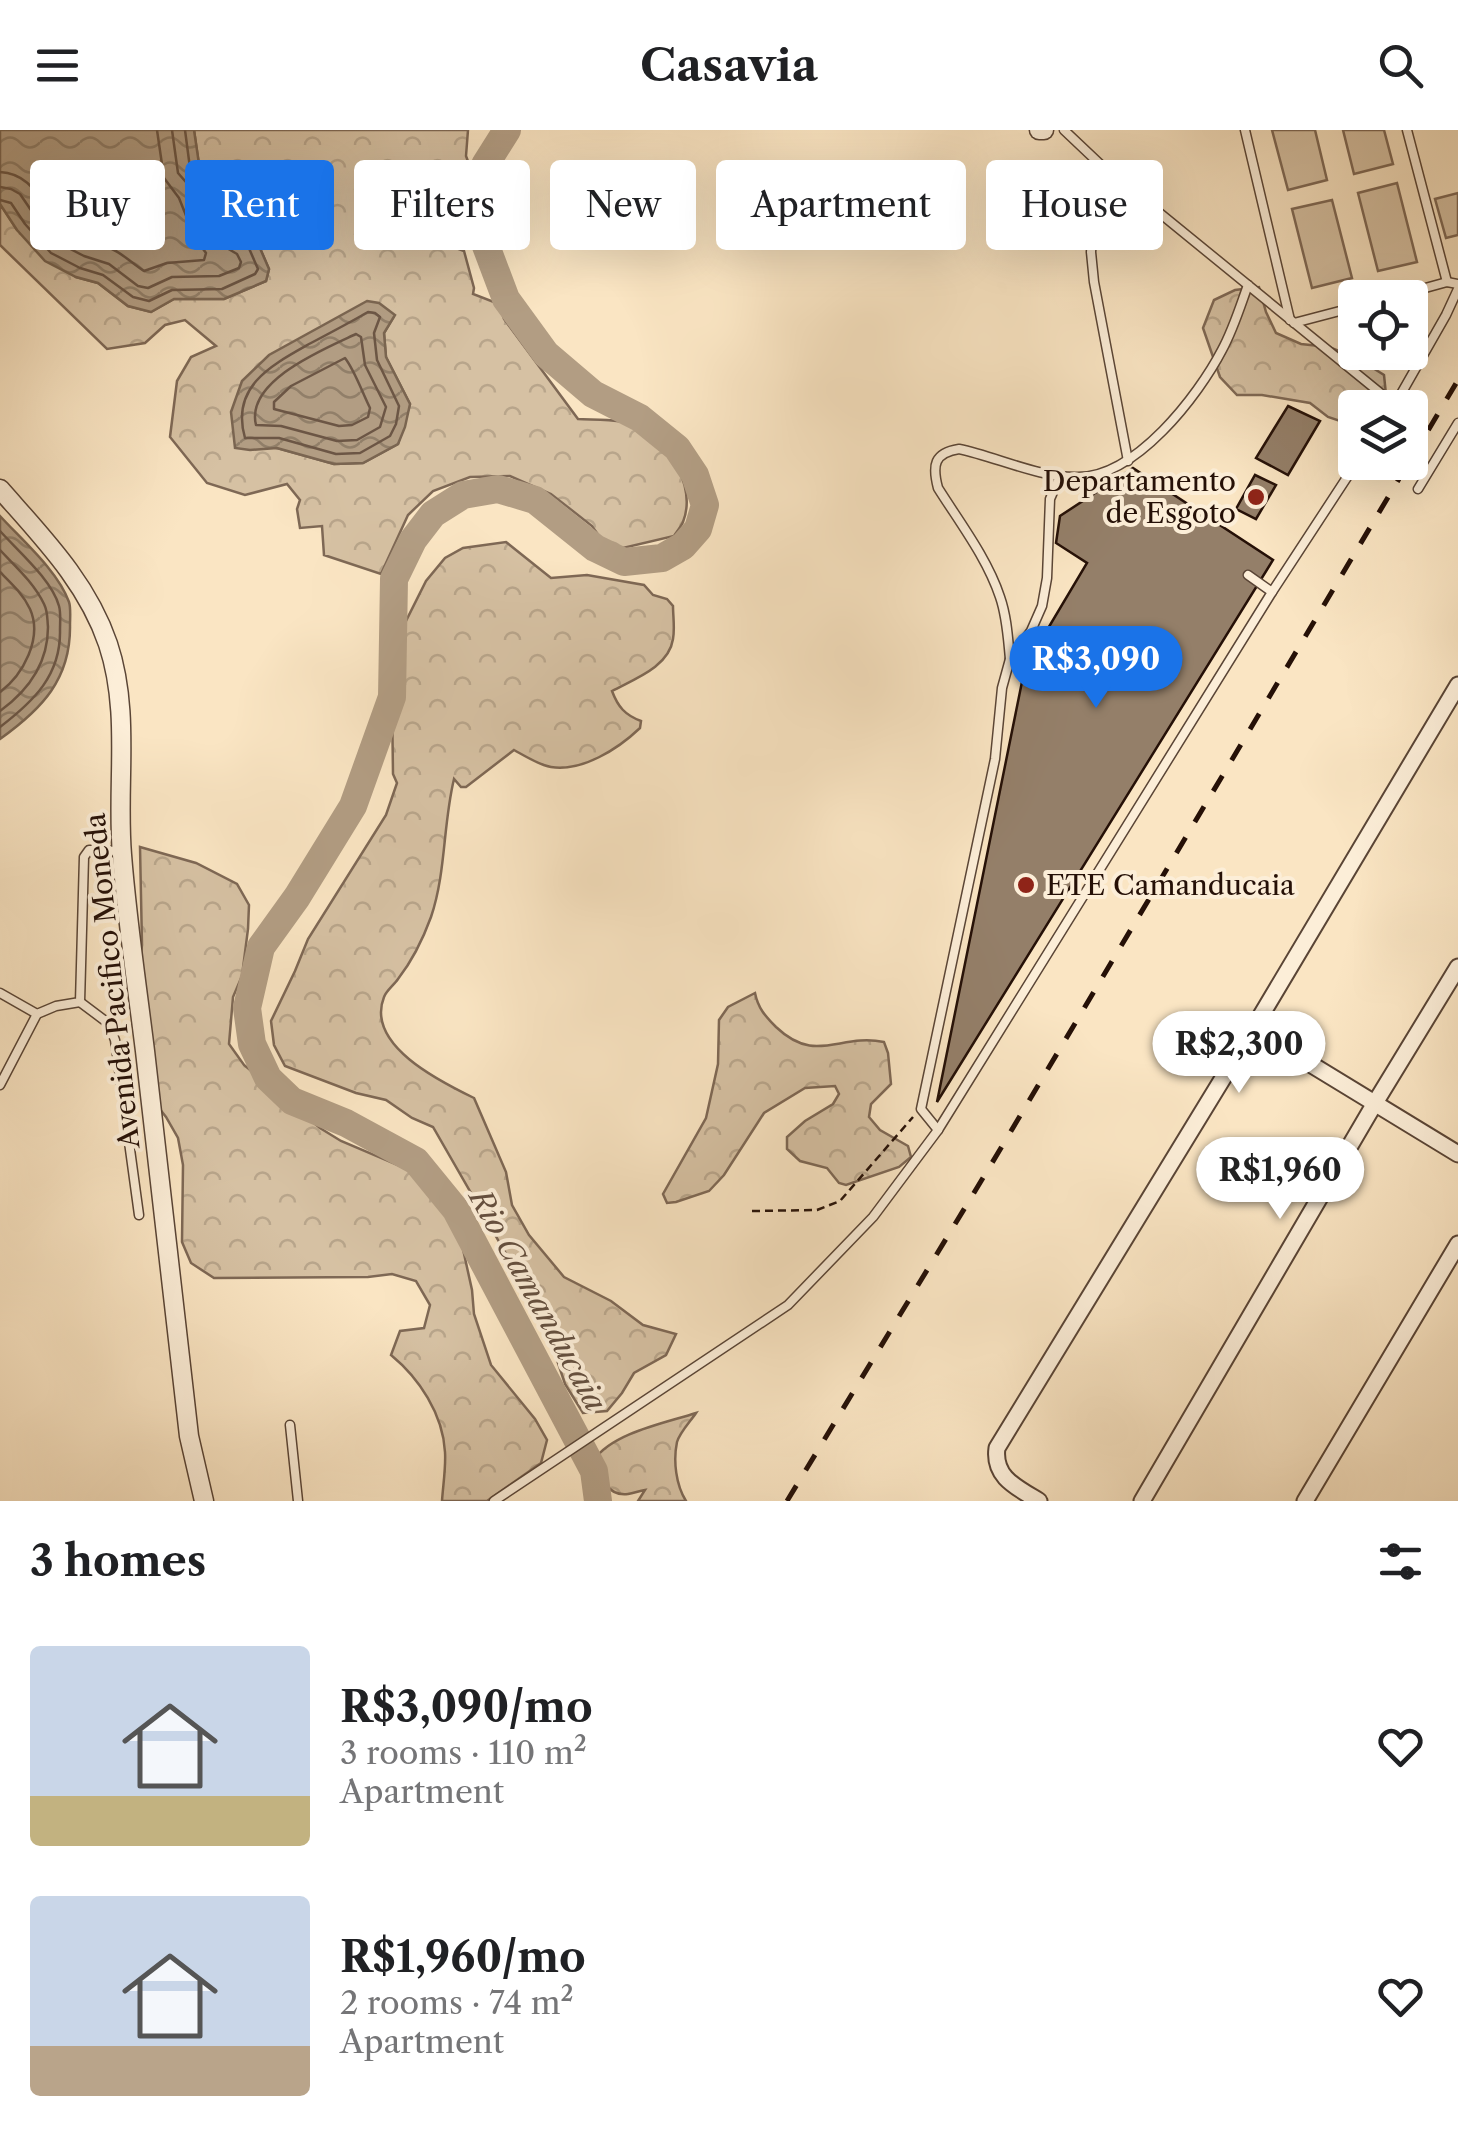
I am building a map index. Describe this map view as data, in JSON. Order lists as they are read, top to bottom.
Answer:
{
  "streets": {
    "street": ["Avenida Pacifico Moneda"]
  },
  "water": ["Rio Camanducaia"],
  "places": ["Departamento de Esgoto", "ETE Camanducaia"],
  "page": {
    "header": "Casavia",
    "chip": [
      "Buy",
      "Rent",
      "Filters",
      "New",
      "Apartment",
      "House"
    ],
    "price": ["R$3,090", "R$2,300", "R$1,960"],
    "heading": "3 homes",
    "list": [
      {
        "name": "R$3,090/mo",
        "note": "3 rooms · 110 m² · Apartment"
      },
      {
        "name": "R$1,960/mo",
        "note": "2 rooms · 74 m² · Apartment"
      }
    ]
  }
}
